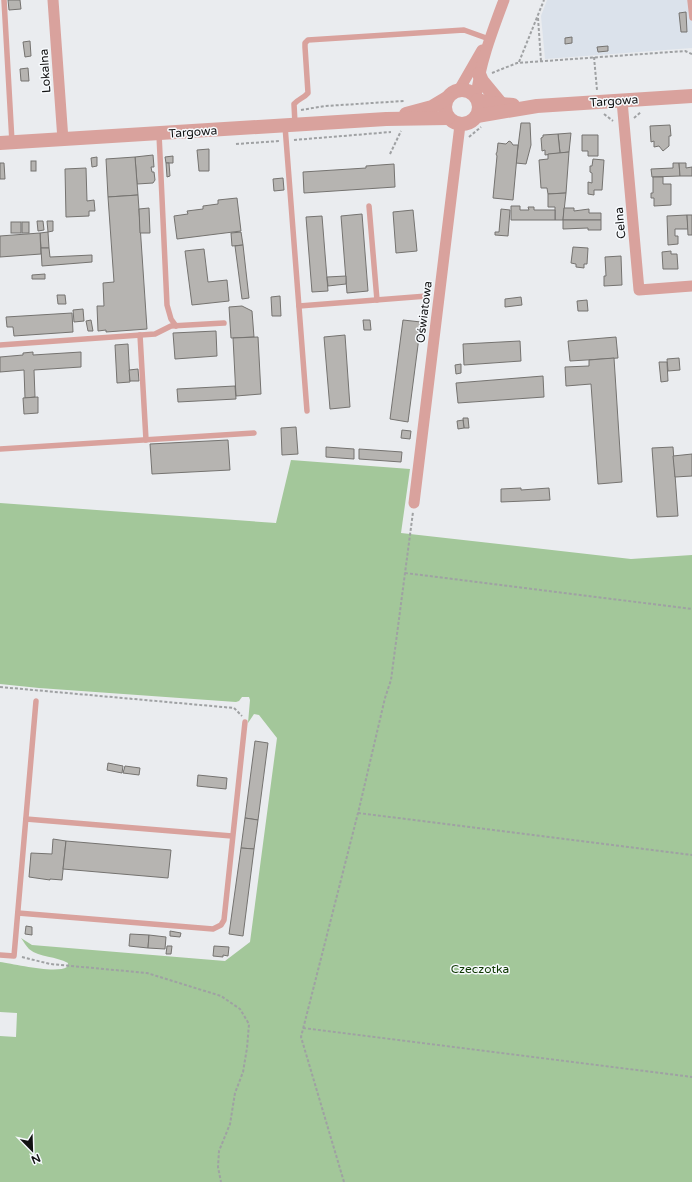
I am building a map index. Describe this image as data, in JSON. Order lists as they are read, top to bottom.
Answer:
{
  "streets": {
    "street": [
      "Lokalna",
      "Targowa",
      "Celna",
      "Oświatowa"
    ]
  },
  "crossings": [
    ["Lokalna", "Targowa"],
    ["Targowa", "Celna"],
    ["Targowa", "Oświatowa"]
  ],
  "parks": ["Czeczotka"],
  "north": "bottom right"
}
